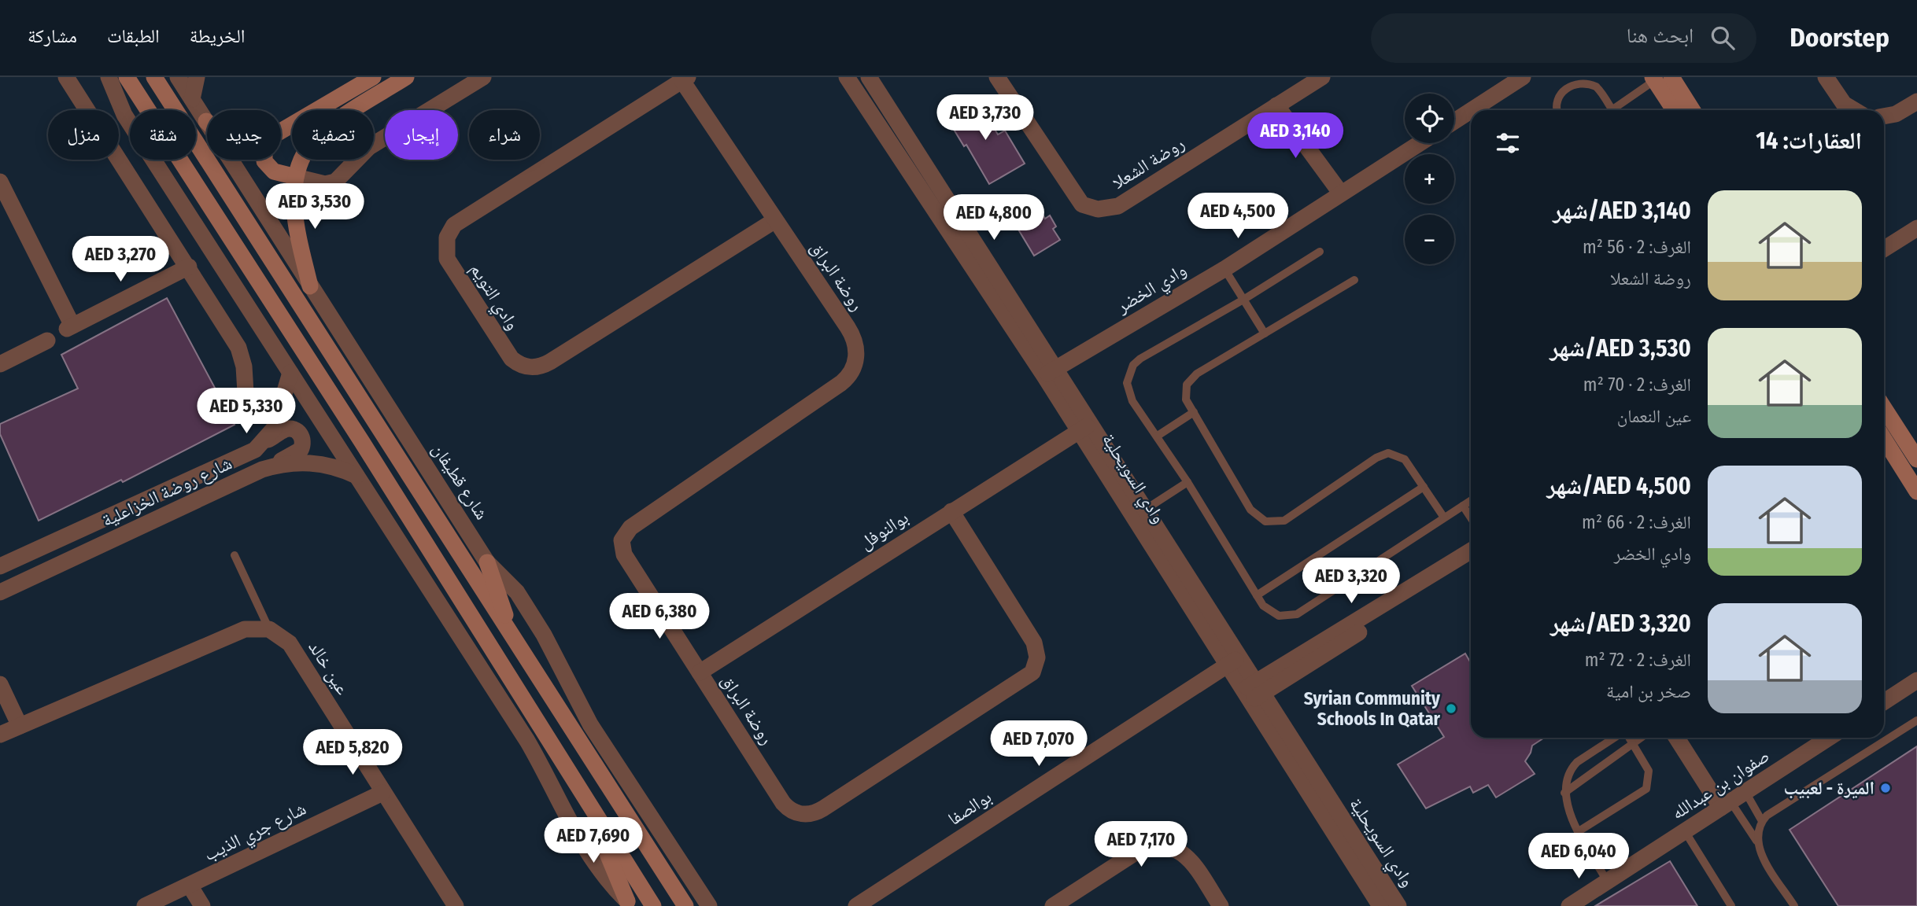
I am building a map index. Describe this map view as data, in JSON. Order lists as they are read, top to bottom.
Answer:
{
  "streets": {
    "street": [
      "روضة الشعلا",
      "روضة البراق",
      "وادي الخضر",
      "وادي التويم",
      "وادي السويحلية",
      "شارع قطيفان",
      "شارع روضة الخزاعلية",
      "بوالنوفل",
      "عين خالد",
      "صفوان بن عبدالله",
      "بوالصفا",
      "شارع جري الذيب"
    ]
  },
  "crossings": [
    ["روضة البراق", "وادي التويم"],
    ["روضة البراق", "بوالنوفل"],
    ["وادي الخضر", "وادي السويحلية"],
    ["وادي السويحلية", "بوالنوفل"],
    ["وادي السويحلية", "بوالصفا"],
    ["عين خالد", "شارع جري الذيب"]
  ],
  "places": ["Syrian Community Schools In Qatar", "الميرة - لعبيب"],
  "page": {
    "header": "Doorstep",
    "search": "ابحث هنا",
    "nav": ["الخريطة", "الطبقات", "مشاركة"],
    "map_buttons": ["+", "−"],
    "price": [
      "AED 3,730",
      "AED 3,140",
      "AED 3,530",
      "AED 4,500",
      "AED 4,800",
      "AED 3,270",
      "AED 5,330",
      "AED 3,320",
      "AED 6,380",
      "AED 7,070",
      "AED 5,820",
      "AED 7,690",
      "AED 7,170",
      "AED 6,040"
    ],
    "chip": [
      "شراء",
      "إيجار",
      "تصفية",
      "جديد",
      "شقة",
      "منزل"
    ],
    "heading": "العقارات: 14",
    "list": [
      {
        "name": "AED 3,140/شهر",
        "note": "الغرف: 2 · 56 m² · روضة الشعلا"
      },
      {
        "name": "AED 3,530/شهر",
        "note": "الغرف: 2 · 70 m² · عين النعمان"
      },
      {
        "name": "AED 4,500/شهر",
        "note": "الغرف: 2 · 66 m² · وادي الخضر"
      },
      {
        "name": "AED 3,320/شهر",
        "note": "الغرف: 2 · 72 m² · صخر بن امية"
      }
    ]
  }
}
